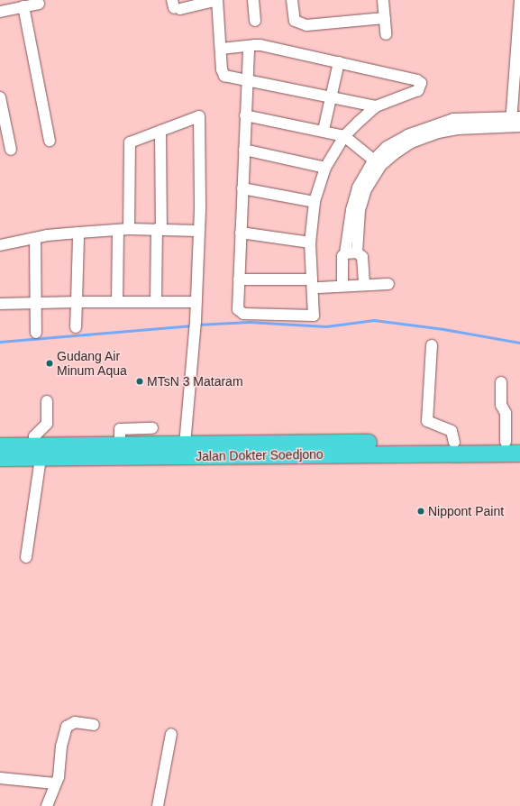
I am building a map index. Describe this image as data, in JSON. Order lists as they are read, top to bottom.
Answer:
{
  "streets": {
    "highway": ["Jalan Dokter Soedjono"]
  },
  "places": ["Gudang Air Minum Aqua", "MTsN 3 Mataram", "Nippont Paint"]
}
